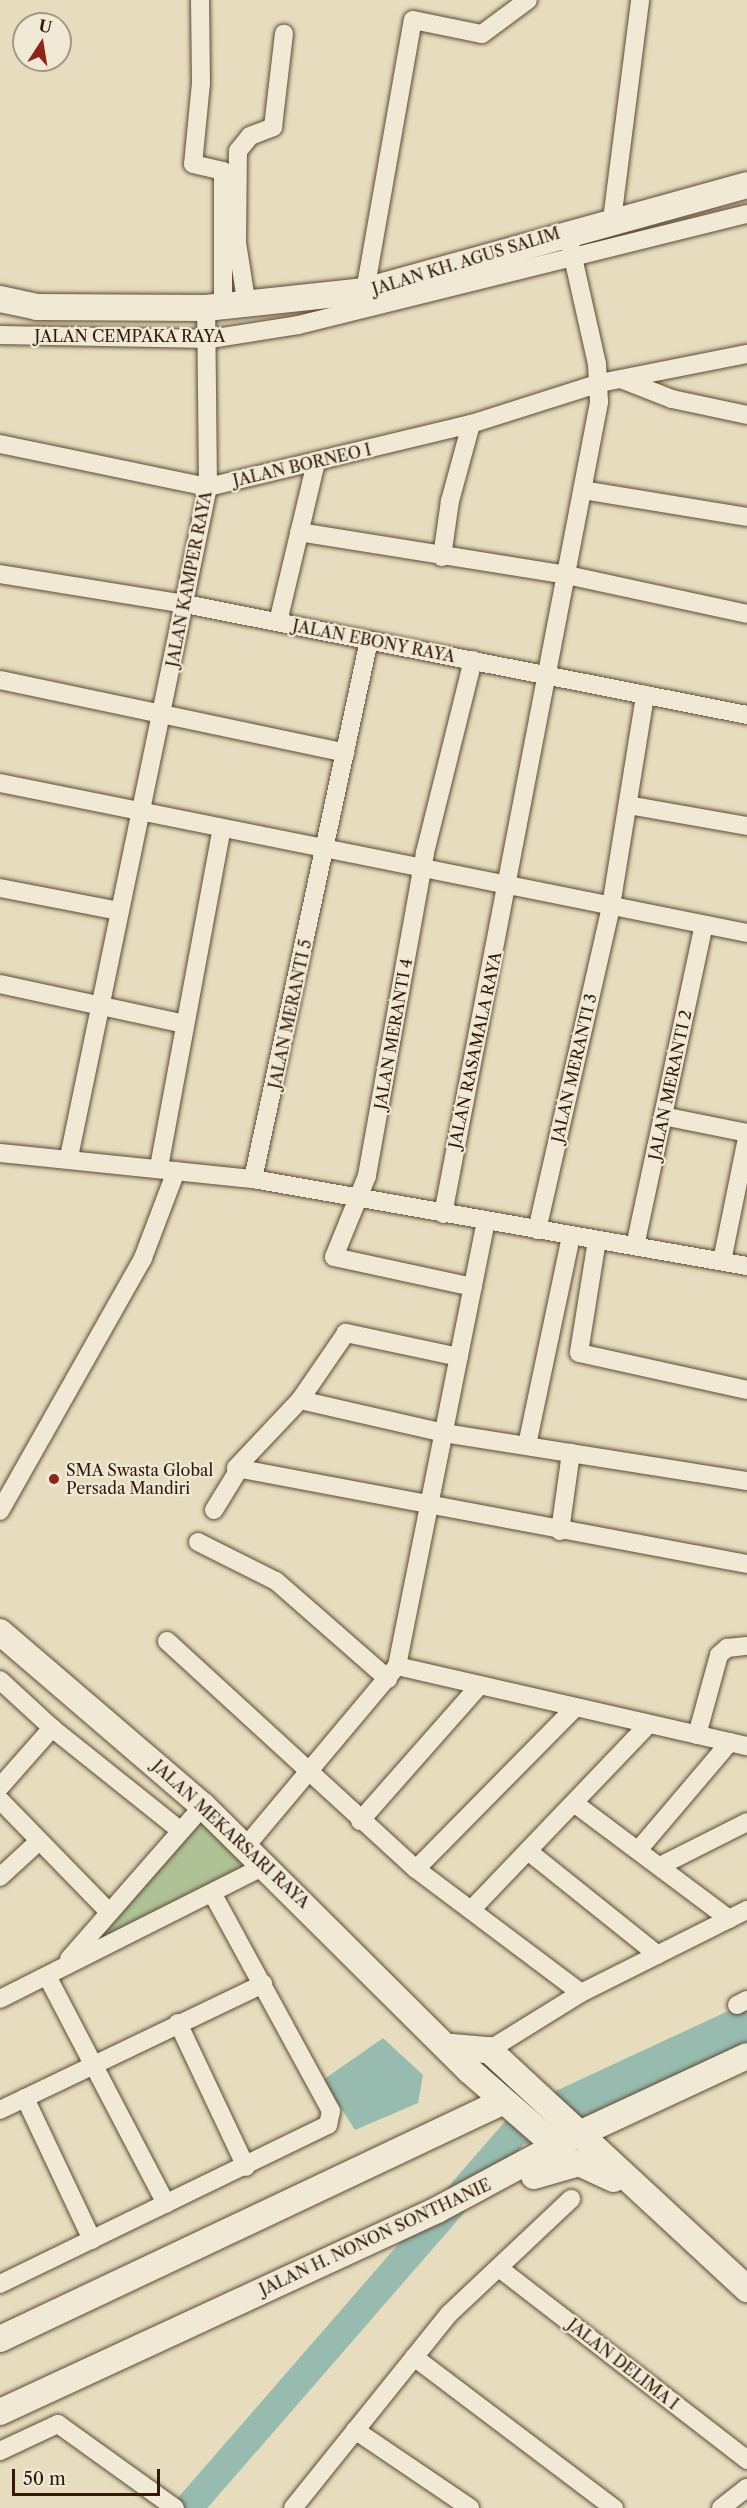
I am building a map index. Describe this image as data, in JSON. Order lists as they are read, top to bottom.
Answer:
{
  "streets": {
    "street": [
      "JALAN KH. AGUS SALIM",
      "JALAN CEMPAKA RAYA",
      "JALAN BORNEO I",
      "JALAN KAMPER RAYA",
      "JALAN EBONY RAYA",
      "JALAN MERANTI 5",
      "JALAN MERANTI 4",
      "JALAN RASAMALA RAYA",
      "JALAN MERANTI 3",
      "JALAN MERANTI 2",
      "JALAN MEKARSARI RAYA",
      "JALAN H. NONON SONTHANIE",
      "JALAN DELIMA I"
    ]
  },
  "crossings": [
    ["JALAN KH. AGUS SALIM", "JALAN KAMPER RAYA"],
    ["JALAN CEMPAKA RAYA", "JALAN KAMPER RAYA"],
    ["JALAN BORNEO I", "JALAN KAMPER RAYA"],
    ["JALAN BORNEO I", "JALAN RASAMALA RAYA"],
    ["JALAN KAMPER RAYA", "JALAN EBONY RAYA"],
    ["JALAN EBONY RAYA", "JALAN MERANTI 5"],
    ["JALAN EBONY RAYA", "JALAN MERANTI 4"],
    ["JALAN EBONY RAYA", "JALAN RASAMALA RAYA"],
    ["JALAN EBONY RAYA", "JALAN MERANTI 3"],
    ["JALAN MEKARSARI RAYA", "JALAN H. NONON SONTHANIE"]
  ],
  "places": ["SMA Swasta Global Persada Mandiri"],
  "scale_bar": "50 m",
  "north": "top"
}
